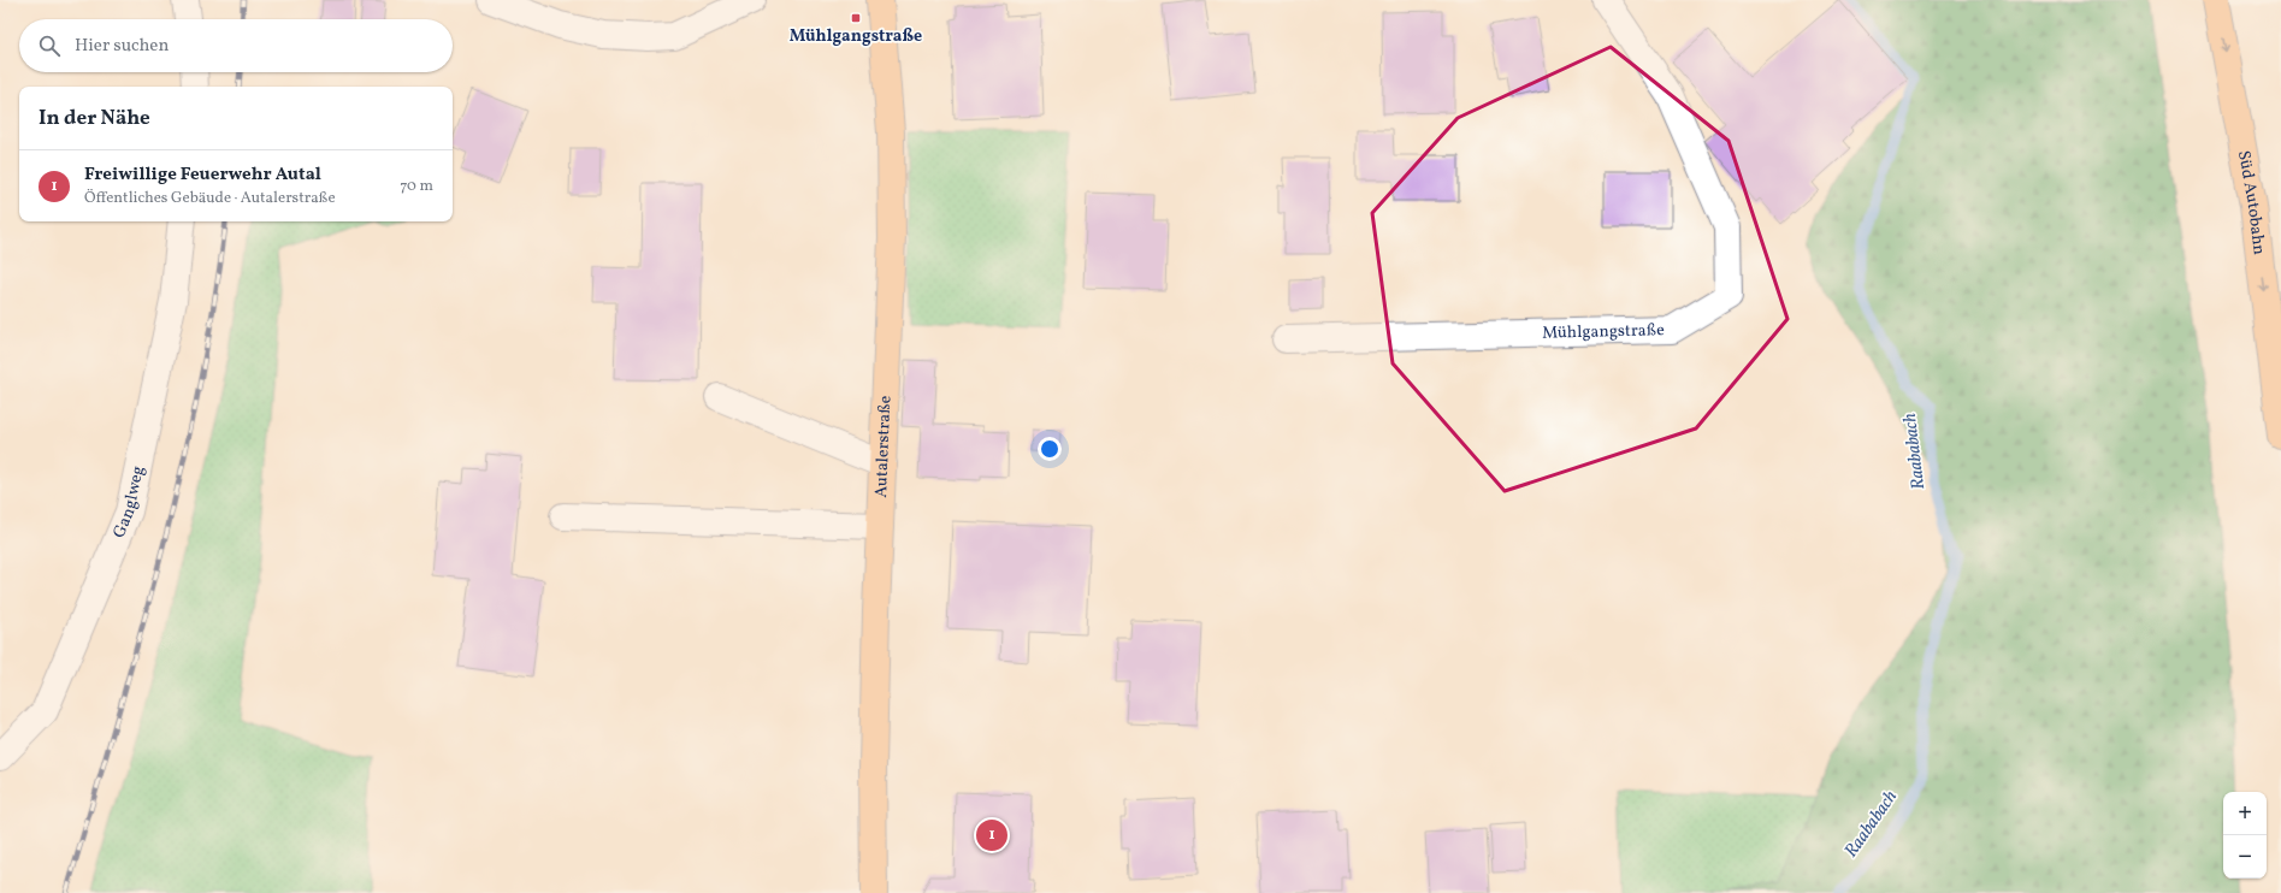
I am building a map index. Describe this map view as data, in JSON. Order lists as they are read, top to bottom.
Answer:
{
  "streets": {
    "main road": ["Süd Autobahn", "Autalerstraße"],
    "street": ["Mühlgangstraße", "Ganglweg"]
  },
  "one_way": ["Süd Autobahn"],
  "water": ["Raababach"],
  "places": {
    "transit": ["Mühlgangstraße"]
  },
  "page": {
    "search": "Hier suchen",
    "heading": "In der Nähe",
    "list": [
      {
        "mark": "1",
        "name": "Freiwillige Feuerwehr Autal",
        "note": "Öffentliches Gebäude · Autalerstraße",
        "value": "70 m"
      }
    ],
    "map_buttons": ["+", "−"],
    "pins": "1"
  }
}
